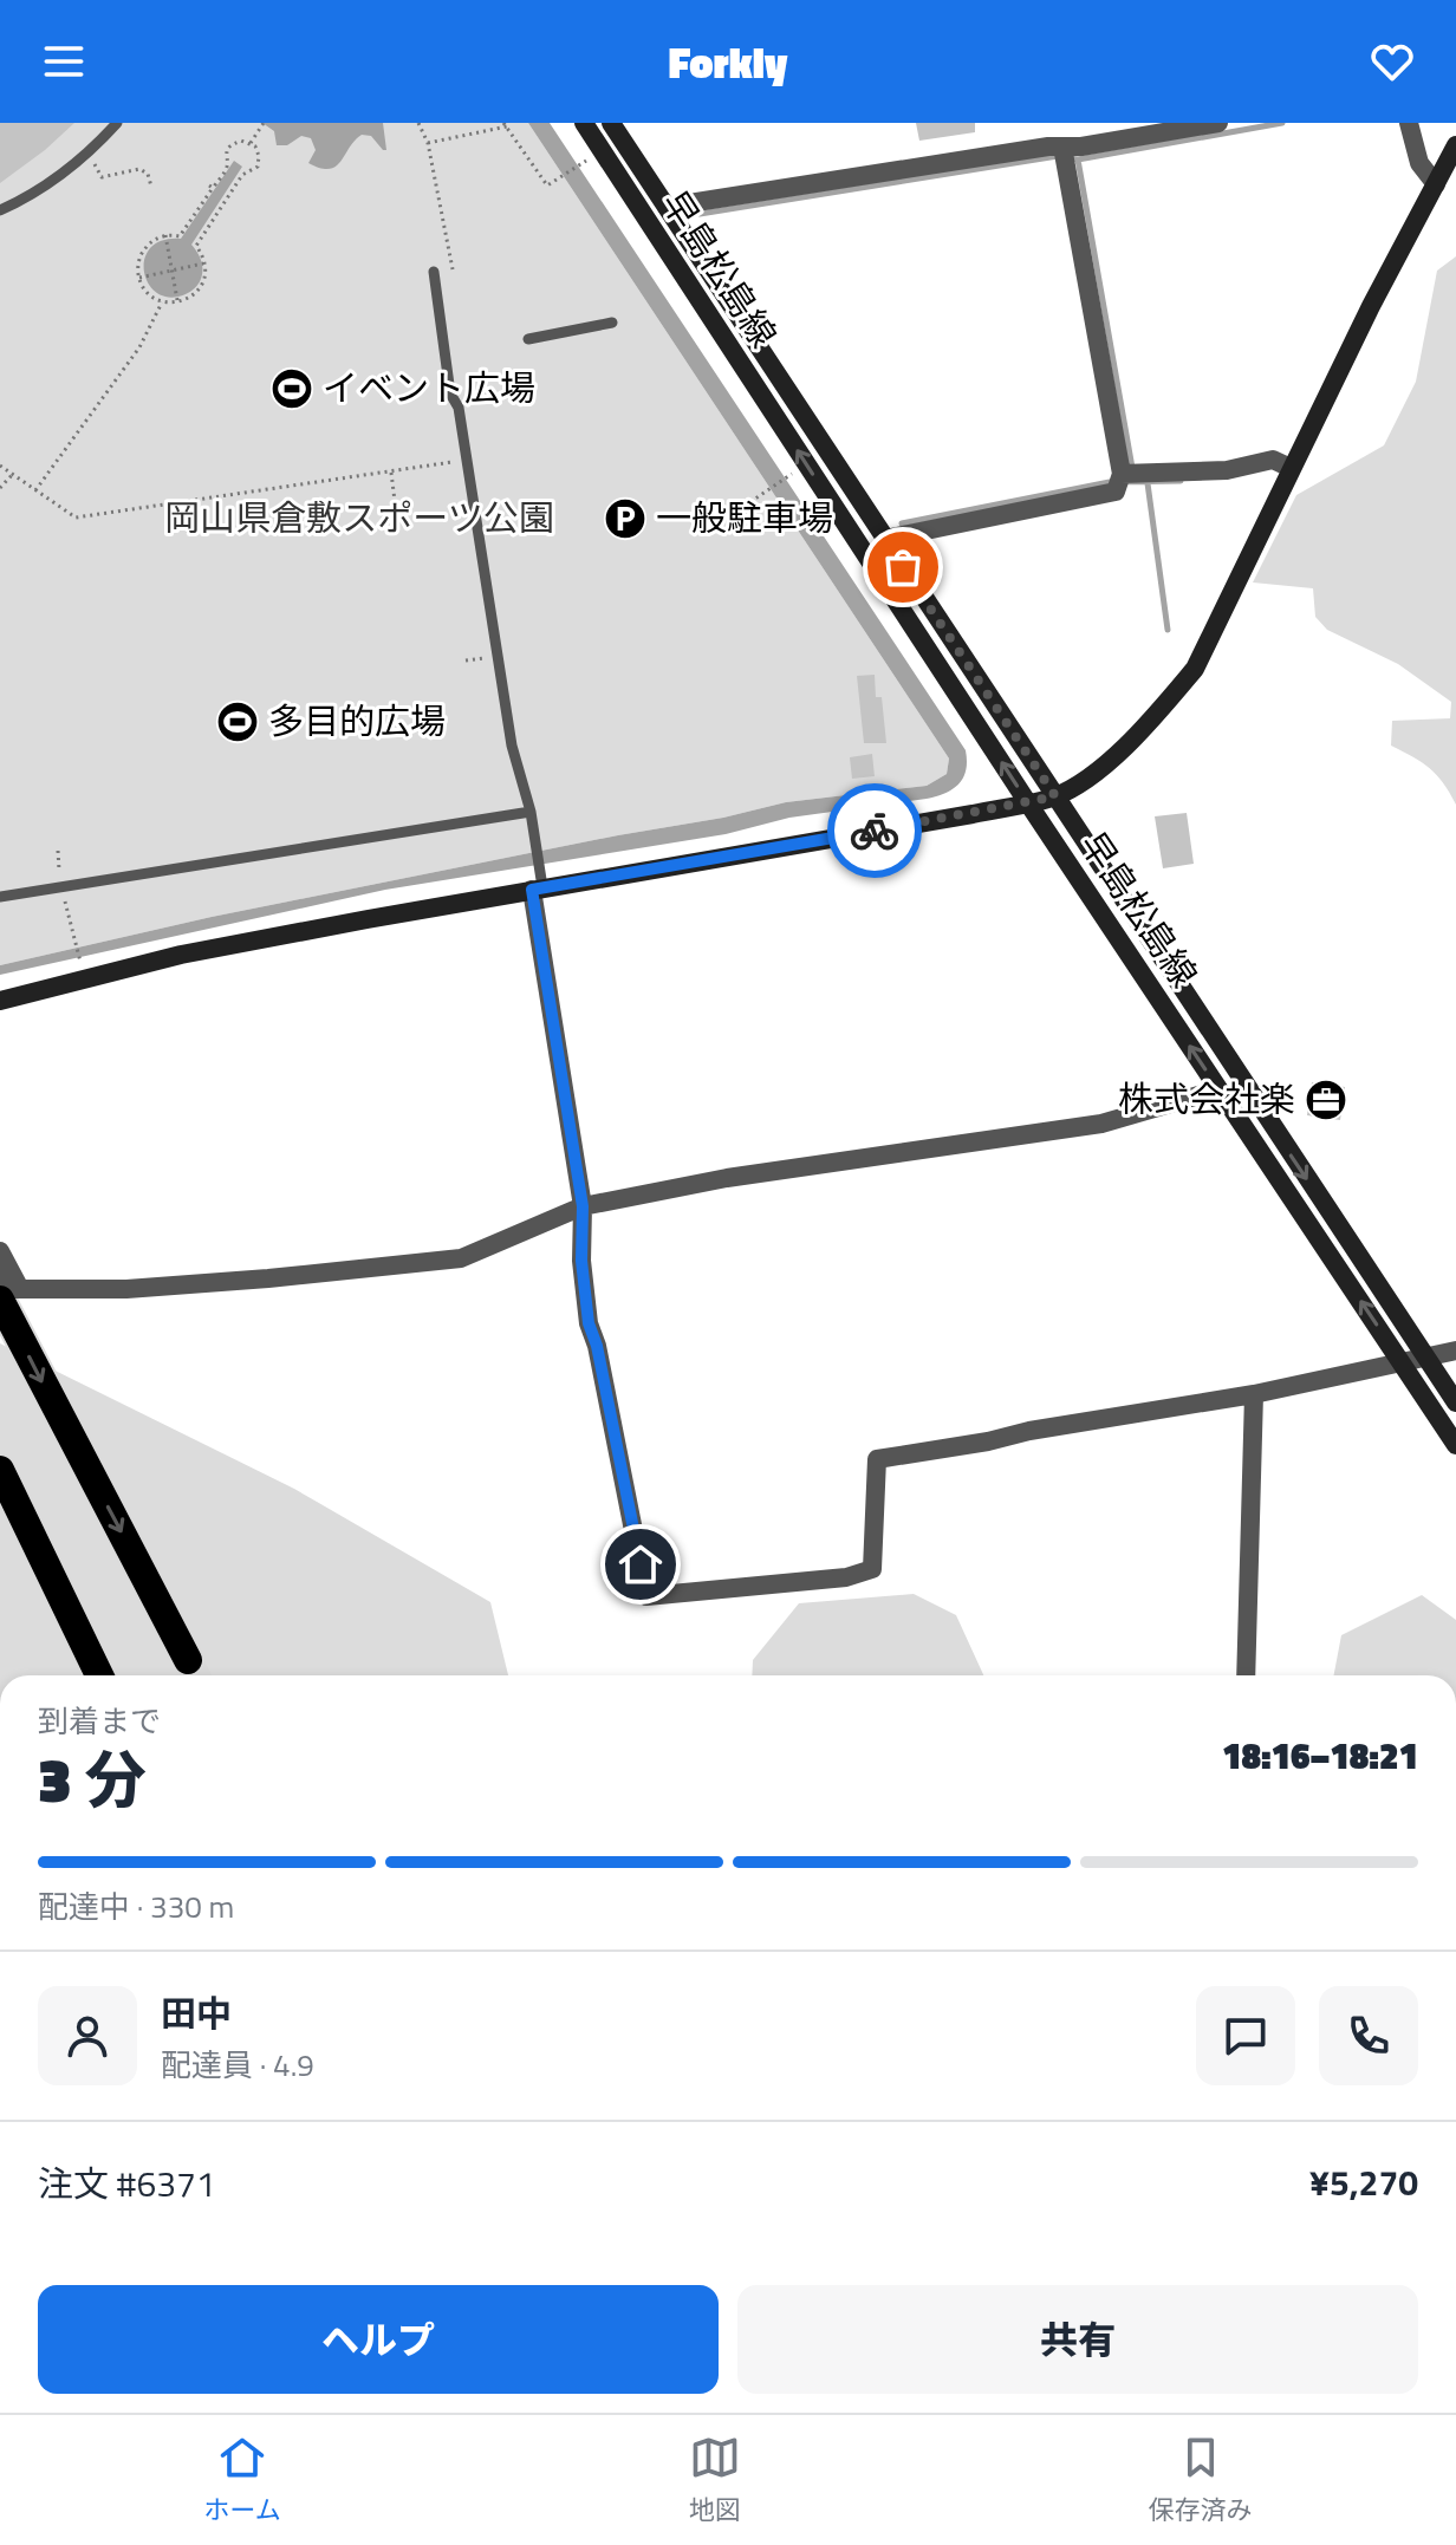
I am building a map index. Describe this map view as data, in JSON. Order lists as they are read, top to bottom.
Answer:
{
  "streets": {
    "main road": ["早島松島線"]
  },
  "parks": ["岡山県倉敷スポーツ公園"],
  "places": {
    "sports": ["イベント広場", "多目的広場"],
    "parking": ["一般駐車場"],
    "office": ["株式会社楽"]
  },
  "page": {
    "header": "Forkly",
    "heading": ["3 分", "到着まで", "18:16–18:21"],
    "panel": [
      "田中",
      "配達員 · 4.9",
      "注文 #6371",
      "¥5,270"
    ],
    "bar": "配達中 · 330 m",
    "buttons": ["ヘルプ", "共有"],
    "tabs": ["ホーム", "地図", "保存済み"]
  }
}
